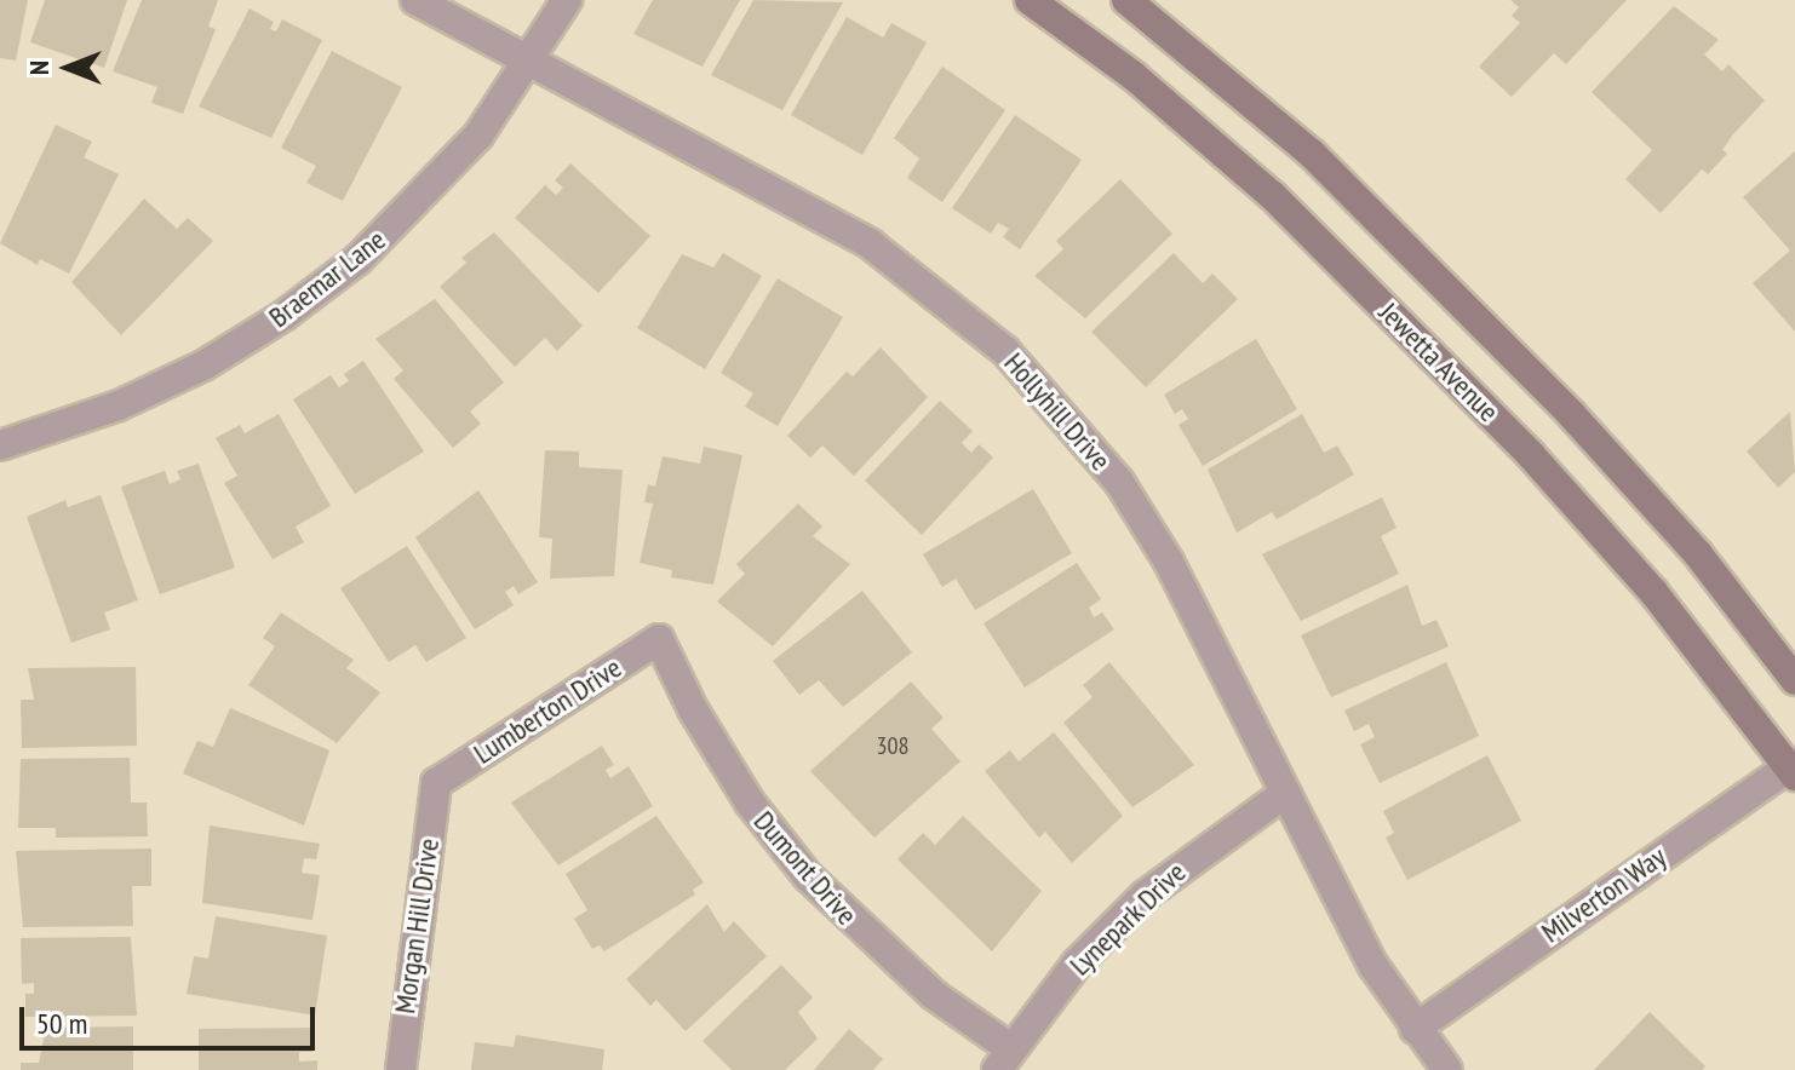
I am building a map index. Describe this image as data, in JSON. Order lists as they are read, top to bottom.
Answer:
{
  "streets": {
    "street": [
      "Braemar Lane",
      "Jewetta Avenue",
      "Hollyhill Drive",
      "Lumberton Drive",
      "Dumont Drive",
      "Milverton Way",
      "Lynepark Drive",
      "Morgan Hill Drive"
    ]
  },
  "crossings": [
    ["Braemar Lane", "Hollyhill Drive"],
    ["Jewetta Avenue", "Milverton Way"],
    ["Hollyhill Drive", "Milverton Way"],
    ["Hollyhill Drive", "Lynepark Drive"],
    ["Lumberton Drive", "Dumont Drive"],
    ["Lumberton Drive", "Morgan Hill Drive"],
    ["Dumont Drive", "Lynepark Drive"]
  ],
  "house_numbers": ["308"],
  "scale_bar": "50 m",
  "north": "left"
}
